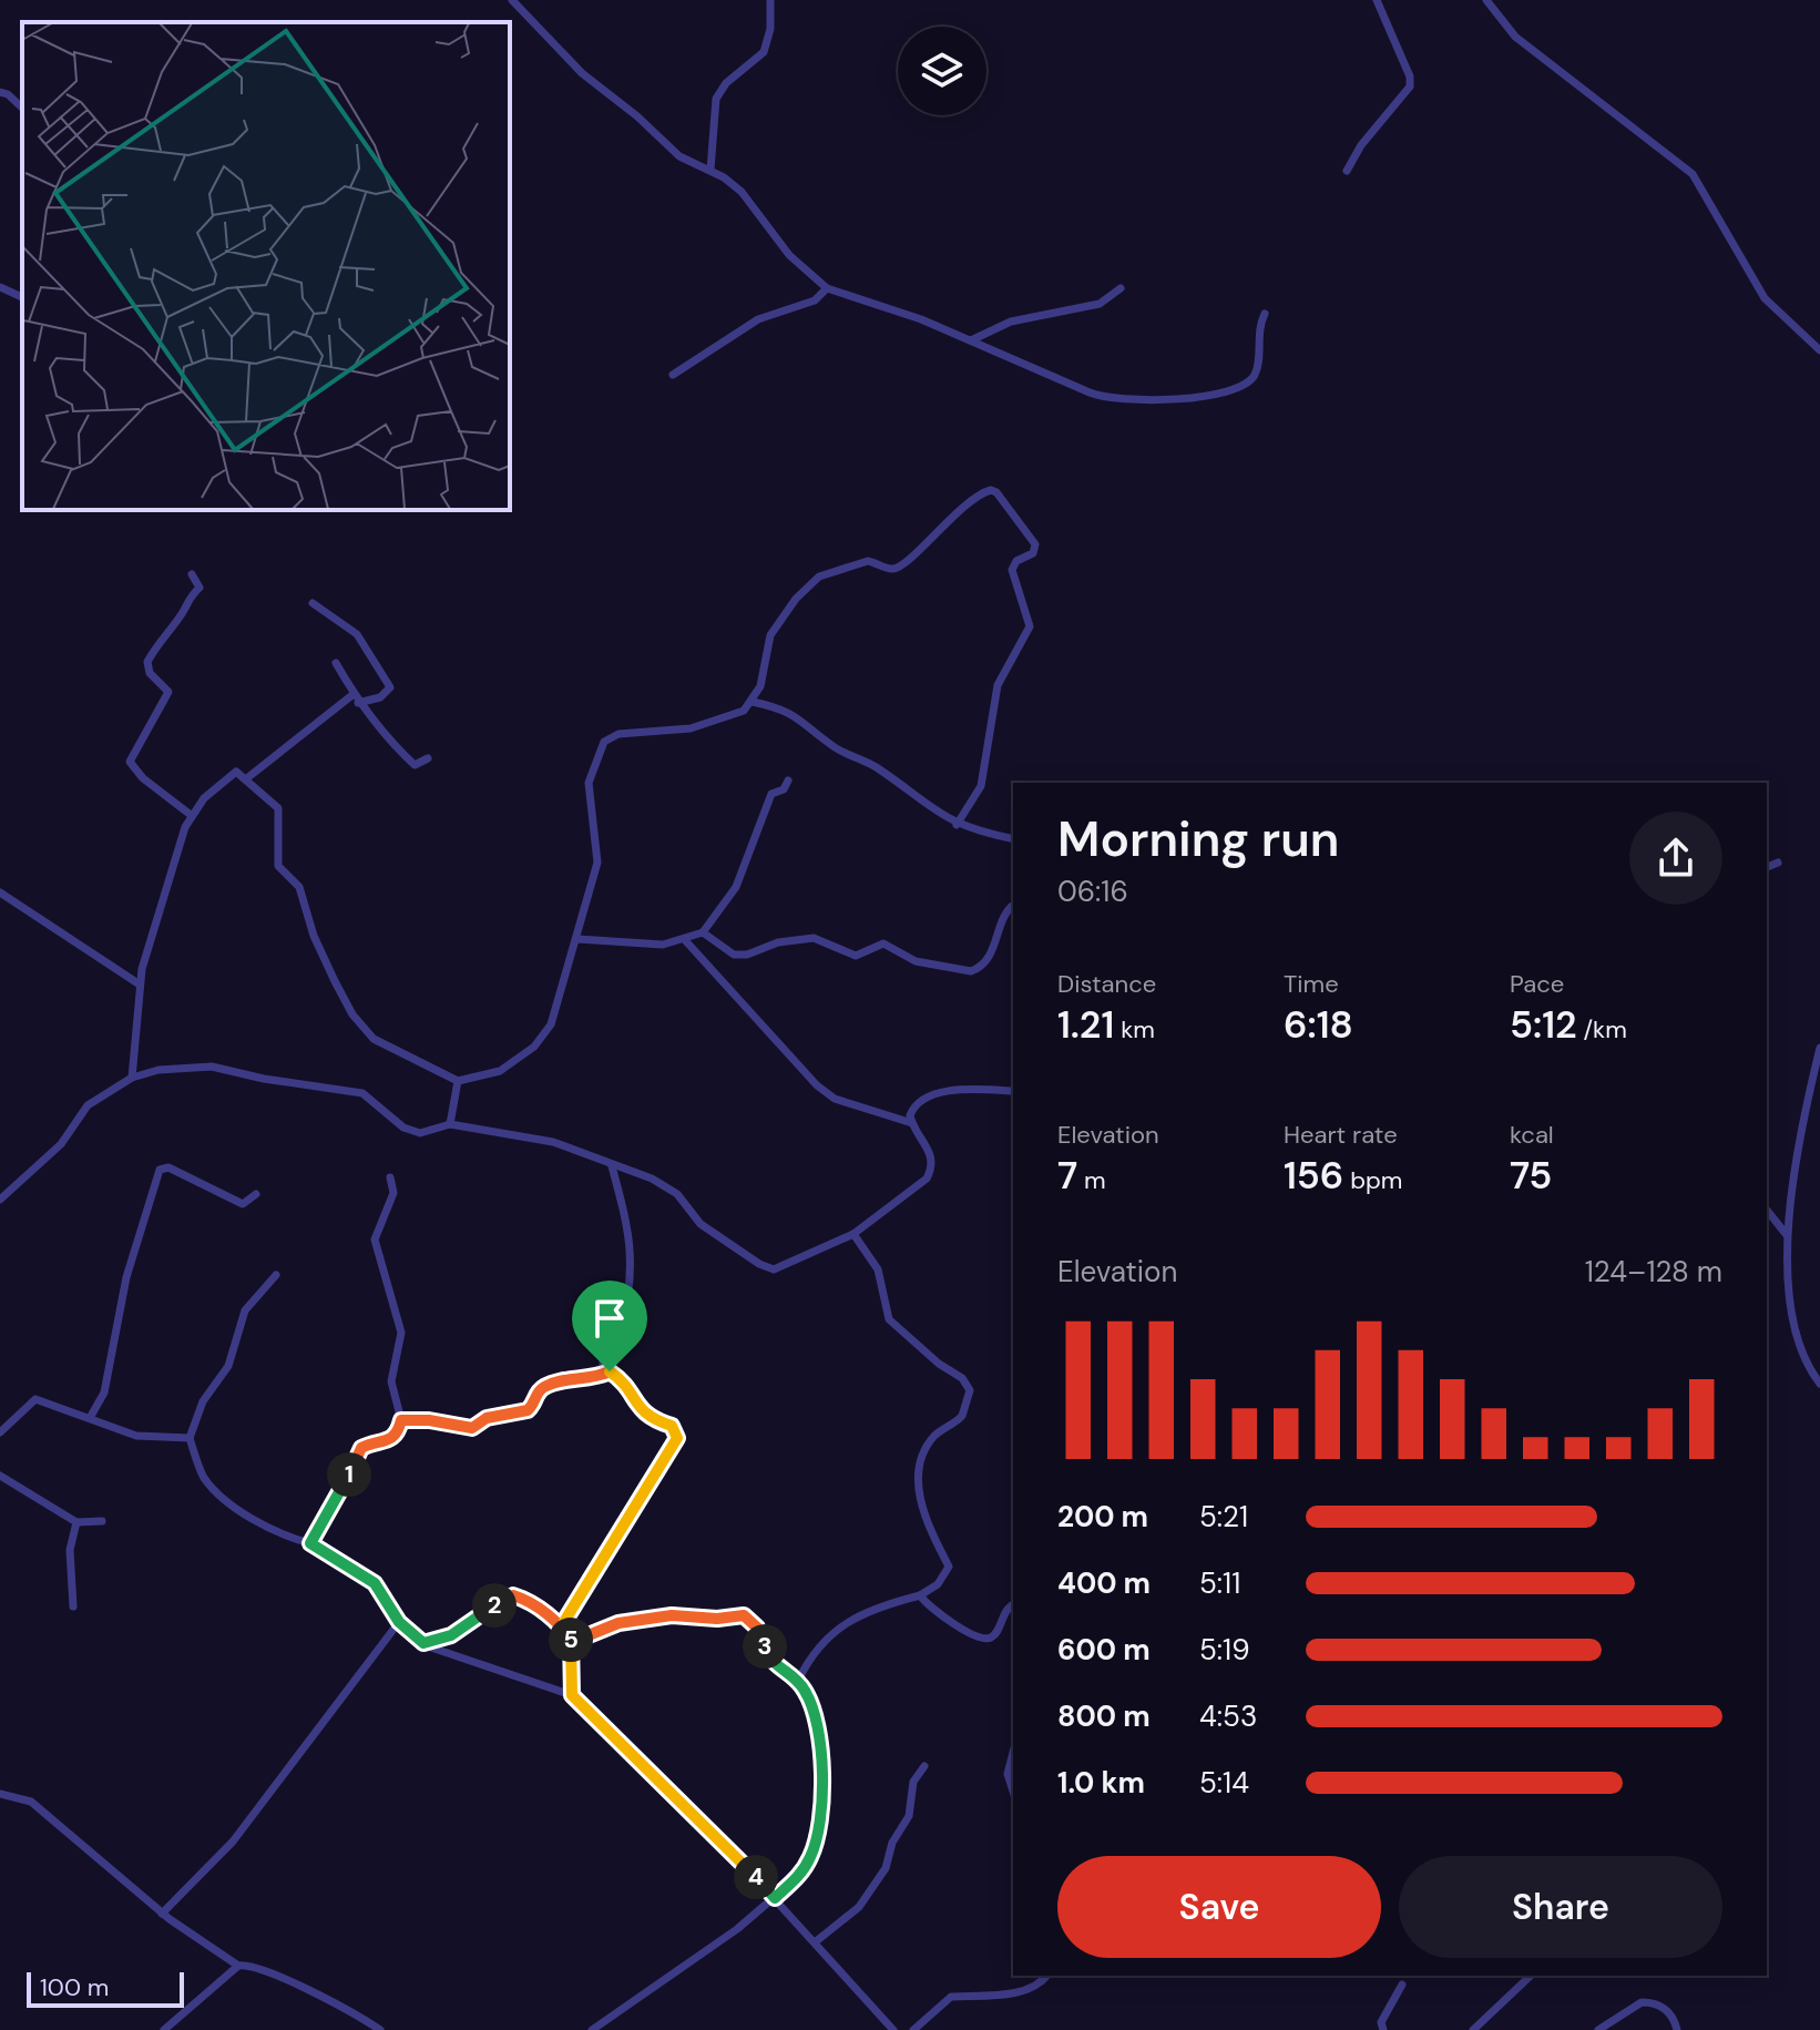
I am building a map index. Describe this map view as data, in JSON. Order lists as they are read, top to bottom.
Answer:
{
  "scale_bar": "100 m",
  "page": {
    "heading": ["Morning run", "06:16"],
    "stats": [
      ["Distance", "1.21 km"],
      ["Time", "6:18"],
      ["Pace", "5:12 /km"],
      ["Elevation", "7 m"],
      ["Heart rate", "156 bpm"],
      ["kcal", "75"]
    ],
    "chart": ["Elevation", "124–128 m"],
    "pins": [
      "1",
      "2",
      "5",
      "3",
      "4"
    ],
    "list": [
      {
        "name": "200 m",
        "note": "5:21"
      },
      {
        "name": "400 m",
        "note": "5:11"
      },
      {
        "name": "600 m",
        "note": "5:19"
      },
      {
        "name": "800 m",
        "note": "4:53"
      },
      {
        "name": "1.0 km",
        "note": "5:14"
      }
    ],
    "buttons": ["Save", "Share"],
    "scale": "100 m"
  }
}
